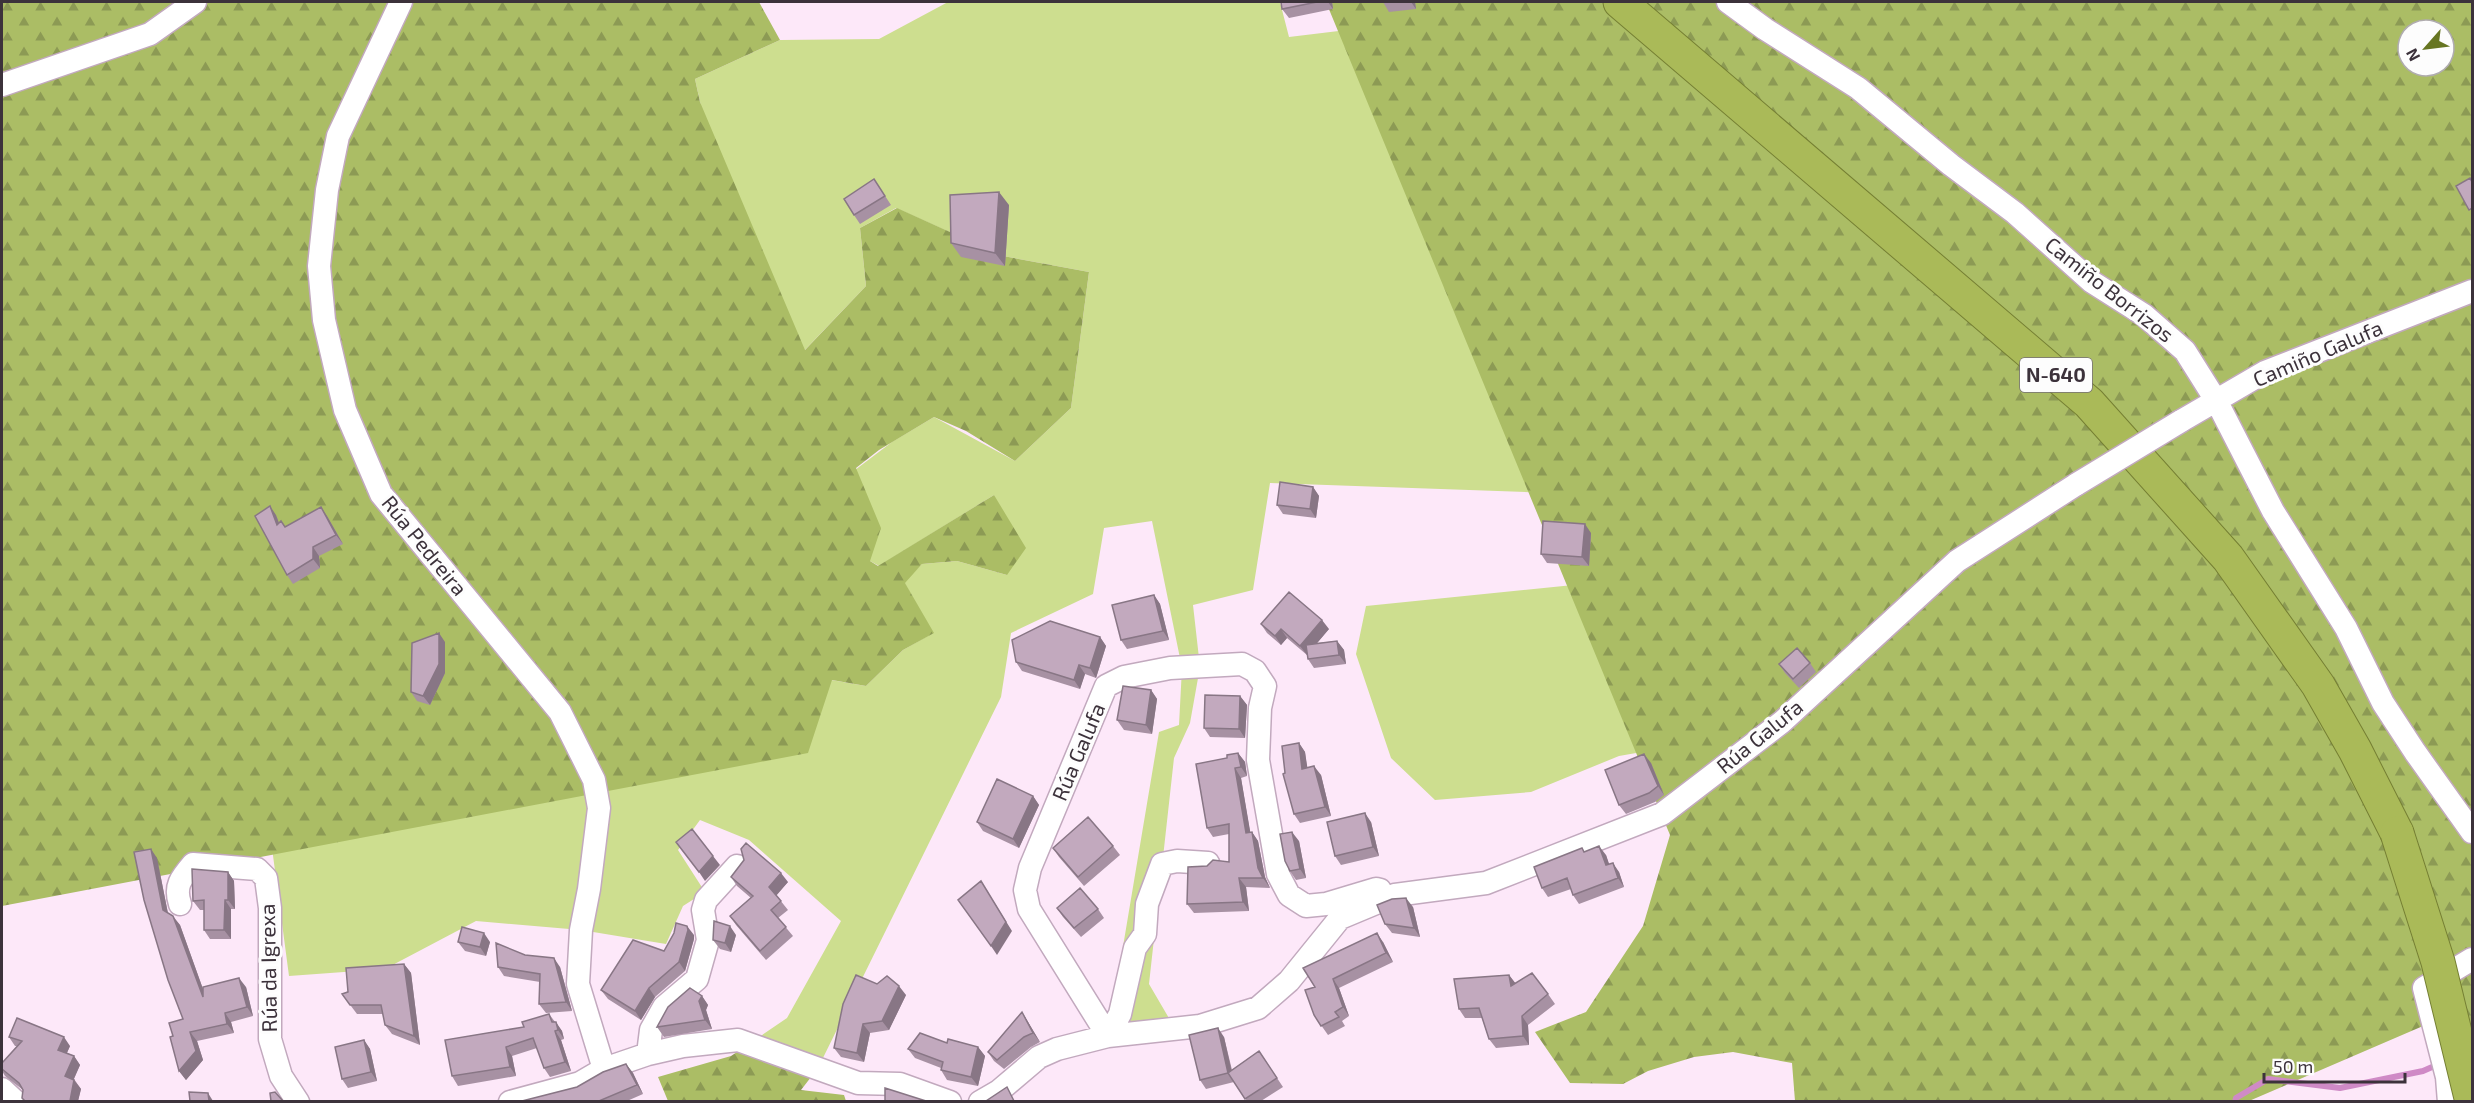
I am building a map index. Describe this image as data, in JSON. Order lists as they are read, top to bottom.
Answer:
{
  "streets": {
    "highway": ["N-640"],
    "street": [
      "Camiño Borrizos",
      "Camiño Galufa",
      "Rúa Pedreira",
      "Rúa Galufa",
      "Rúa da Igrexa"
    ]
  },
  "crossings": [
    ["Camiño Borrizos", "Camiño Galufa"],
    ["Camiño Galufa", "Rúa Galufa"]
  ],
  "scale_bar": "50 m",
  "north": "bottom left"
}
